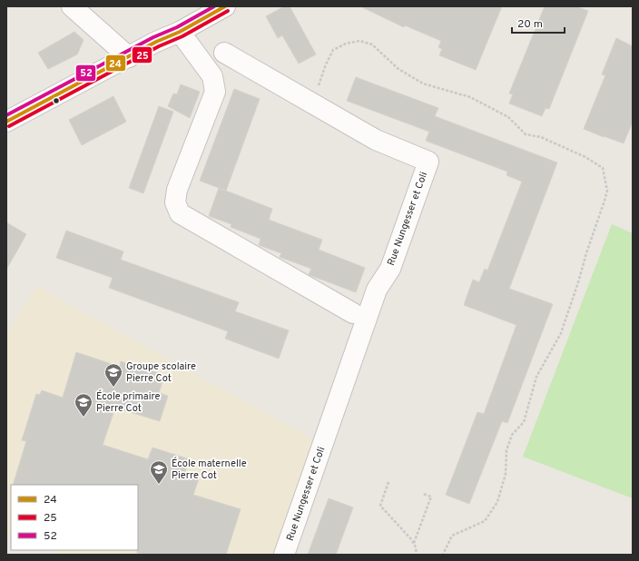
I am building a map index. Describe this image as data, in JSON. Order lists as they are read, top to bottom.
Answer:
{
  "streets": {
    "street": ["Rue Nungesser et Coli"]
  },
  "places": {
    "school or university": ["Groupe scolaire Pierre Cot", "École primaire Pierre Cot", "École maternelle Pierre Cot"]
  },
  "lines": ["transit line 24", "transit line 52", "transit line 25"],
  "legend": ["24", "25", "52"],
  "scale_bar": "20 m"
}
